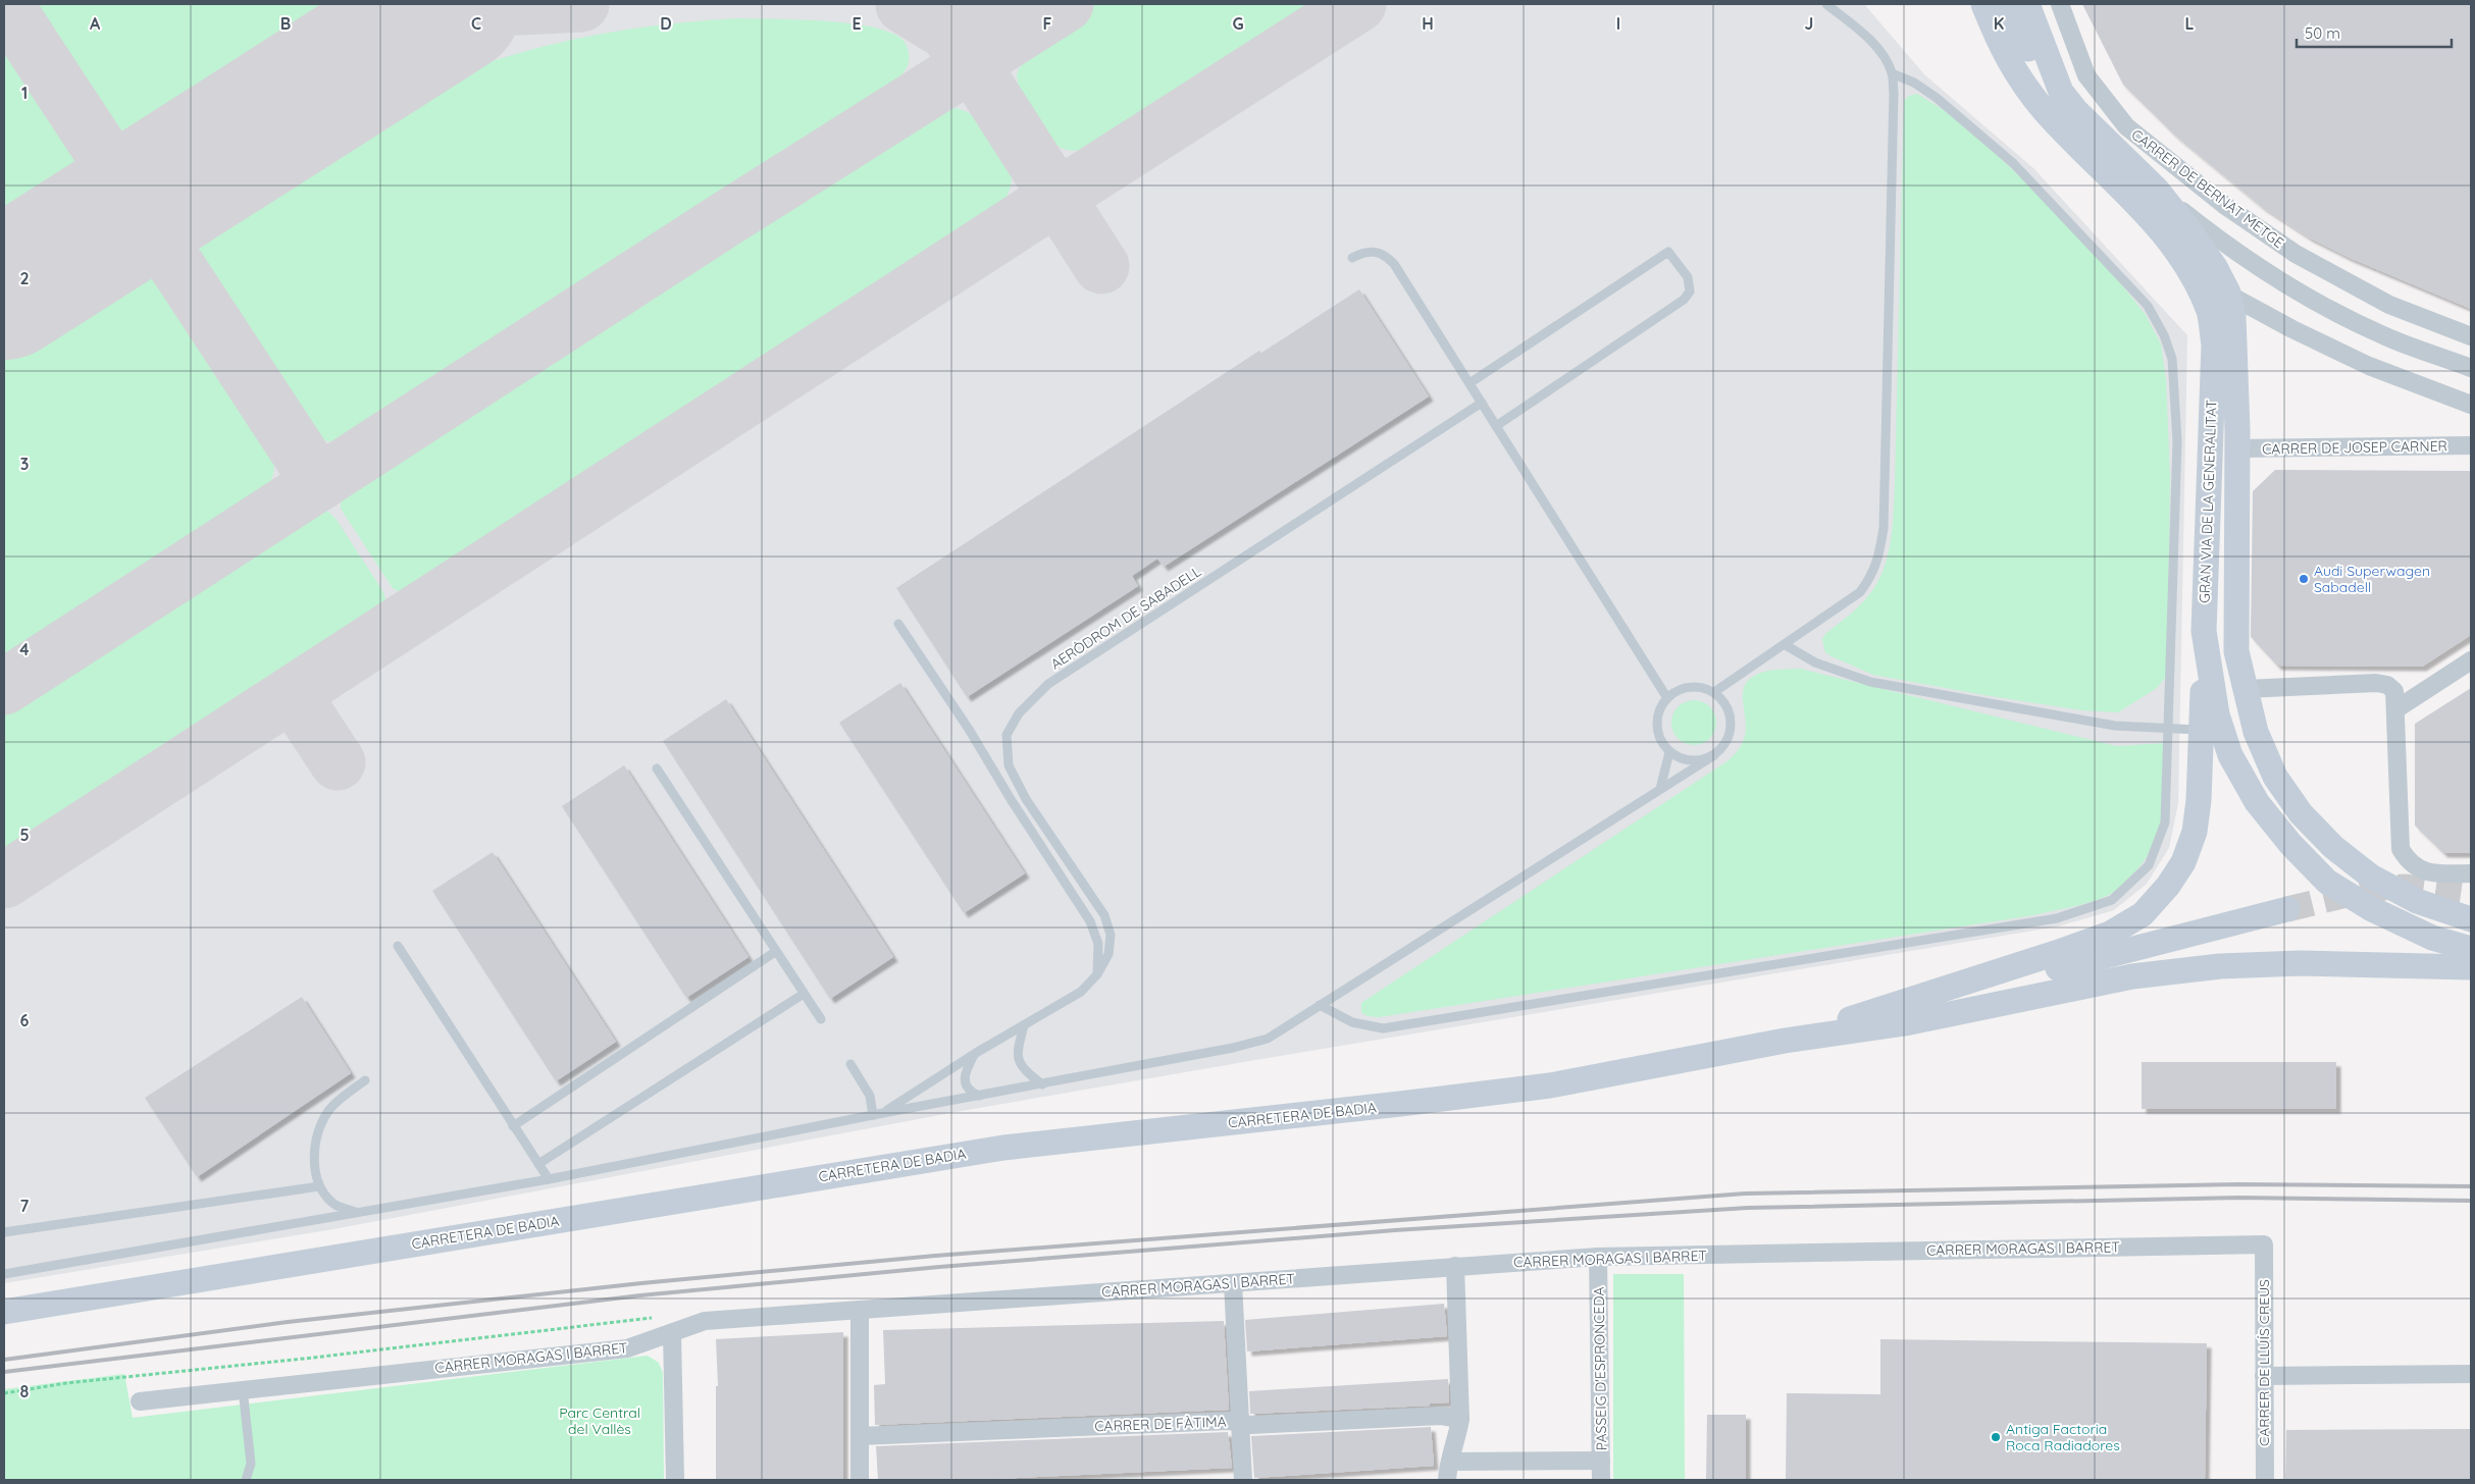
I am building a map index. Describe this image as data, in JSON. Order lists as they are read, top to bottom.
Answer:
{
  "streets": {
    "street": [
      "CARRER DE BERNAT METGE",
      "CARRER DE JOSEP CARNER",
      "GRAN VIA DE LA GENERALITAT",
      "CARRETERA DE BADIA",
      "CARRER MORAGAS I BARRET",
      "CARRER DE LLUÍS CREUS",
      "PASSEIG D'ESPRONCEDA",
      "CARRER DE FÀTIMA"
    ],
    "lane": ["AERÒDROM DE SABADELL"]
  },
  "crossings": [
    ["CARRER DE JOSEP CARNER", "GRAN VIA DE LA GENERALITAT"],
    ["CARRER MORAGAS I BARRET", "CARRER DE LLUÍS CREUS"],
    ["CARRER MORAGAS I BARRET", "PASSEIG D'ESPRONCEDA"]
  ],
  "parks": ["Parc Central del Vallès"],
  "places": ["Audi Superwagen Sabadell", "Antiga Factoria Roca Radiadores"],
  "scale_bar": "50 m",
  "grid": {
    "columns": [
      "A",
      "B",
      "C",
      "D",
      "E",
      "F",
      "G",
      "H",
      "I",
      "J",
      "K",
      "L"
    ],
    "rows": [
      "1",
      "2",
      "3",
      "4",
      "5",
      "6",
      "7",
      "8"
    ]
  }
}
